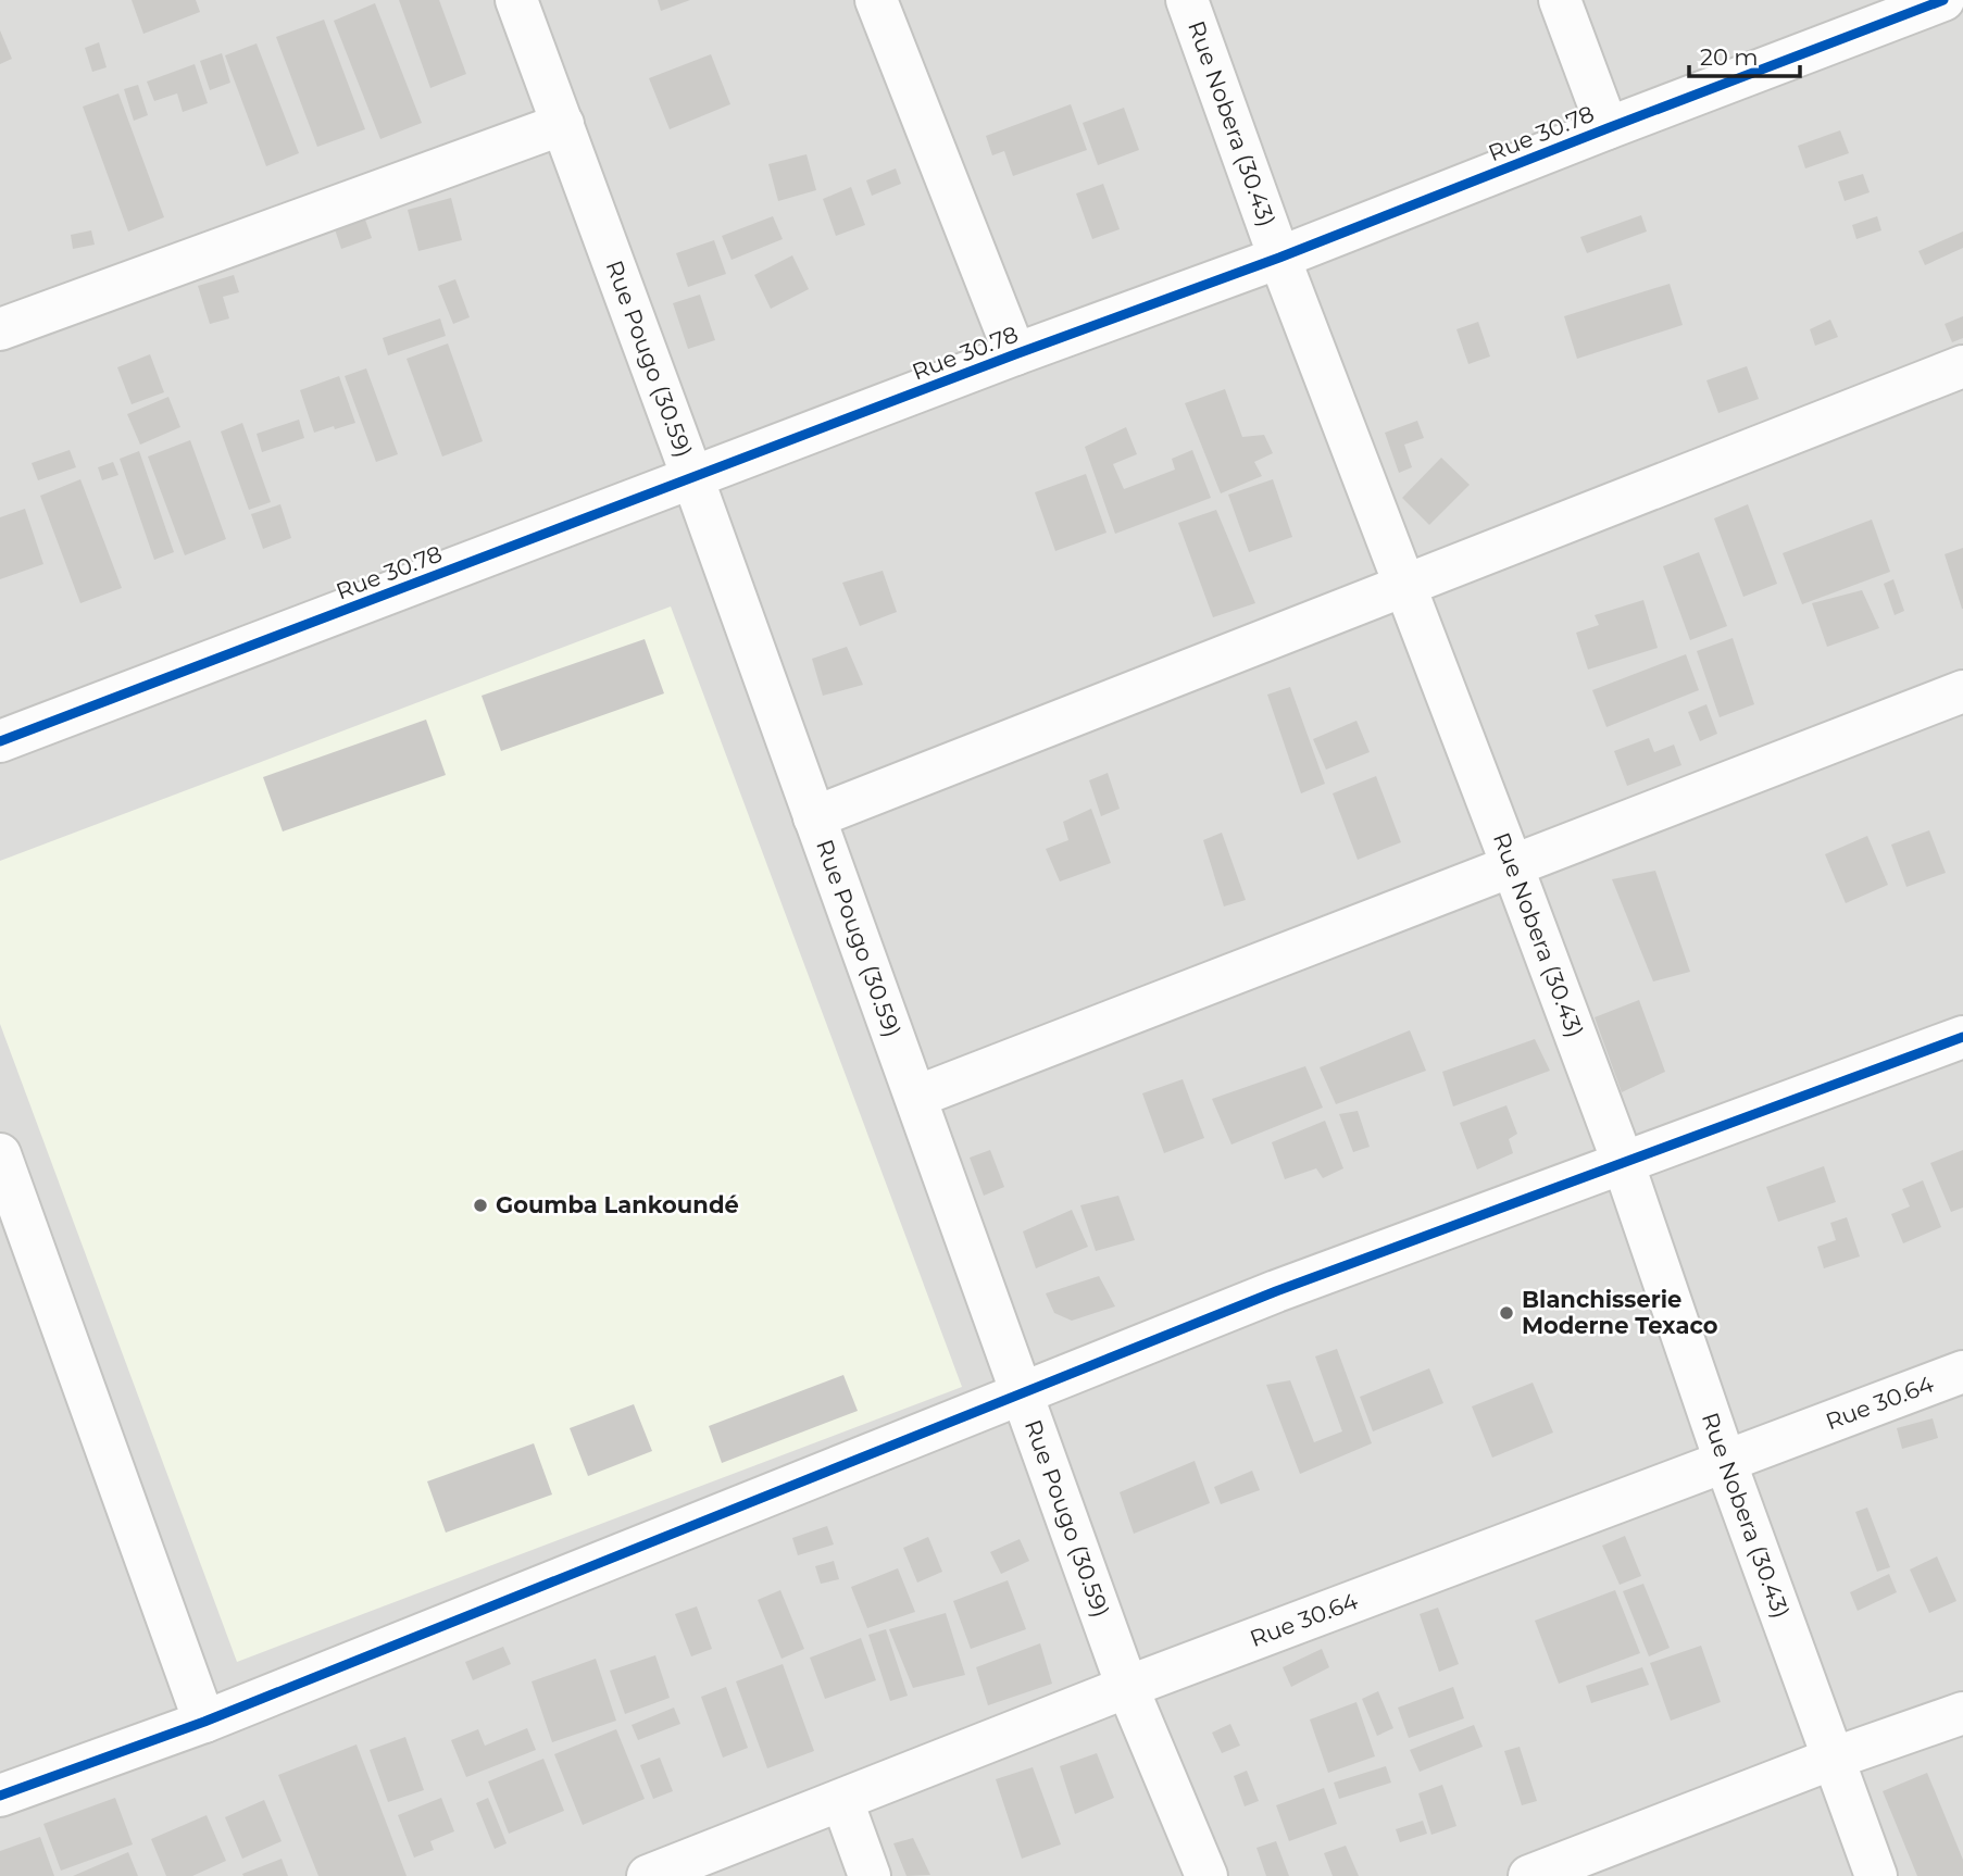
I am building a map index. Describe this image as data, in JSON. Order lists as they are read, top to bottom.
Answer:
{
  "streets": {
    "street": [
      "Rue Nobera (30.43)",
      "Rue 30.78",
      "Rue Pougo (30.59)",
      "Rue 30.64"
    ]
  },
  "crossings": [
    ["Rue Nobera (30.43)", "Rue 30.78"],
    ["Rue Nobera (30.43)", "Rue 30.64"],
    ["Rue 30.78", "Rue Pougo (30.59)"],
    ["Rue Pougo (30.59)", "Rue 30.64"]
  ],
  "places": ["Goumba Lankoundé", "Blanchisserie Moderne Texaco"],
  "scale_bar": "20 m"
}
